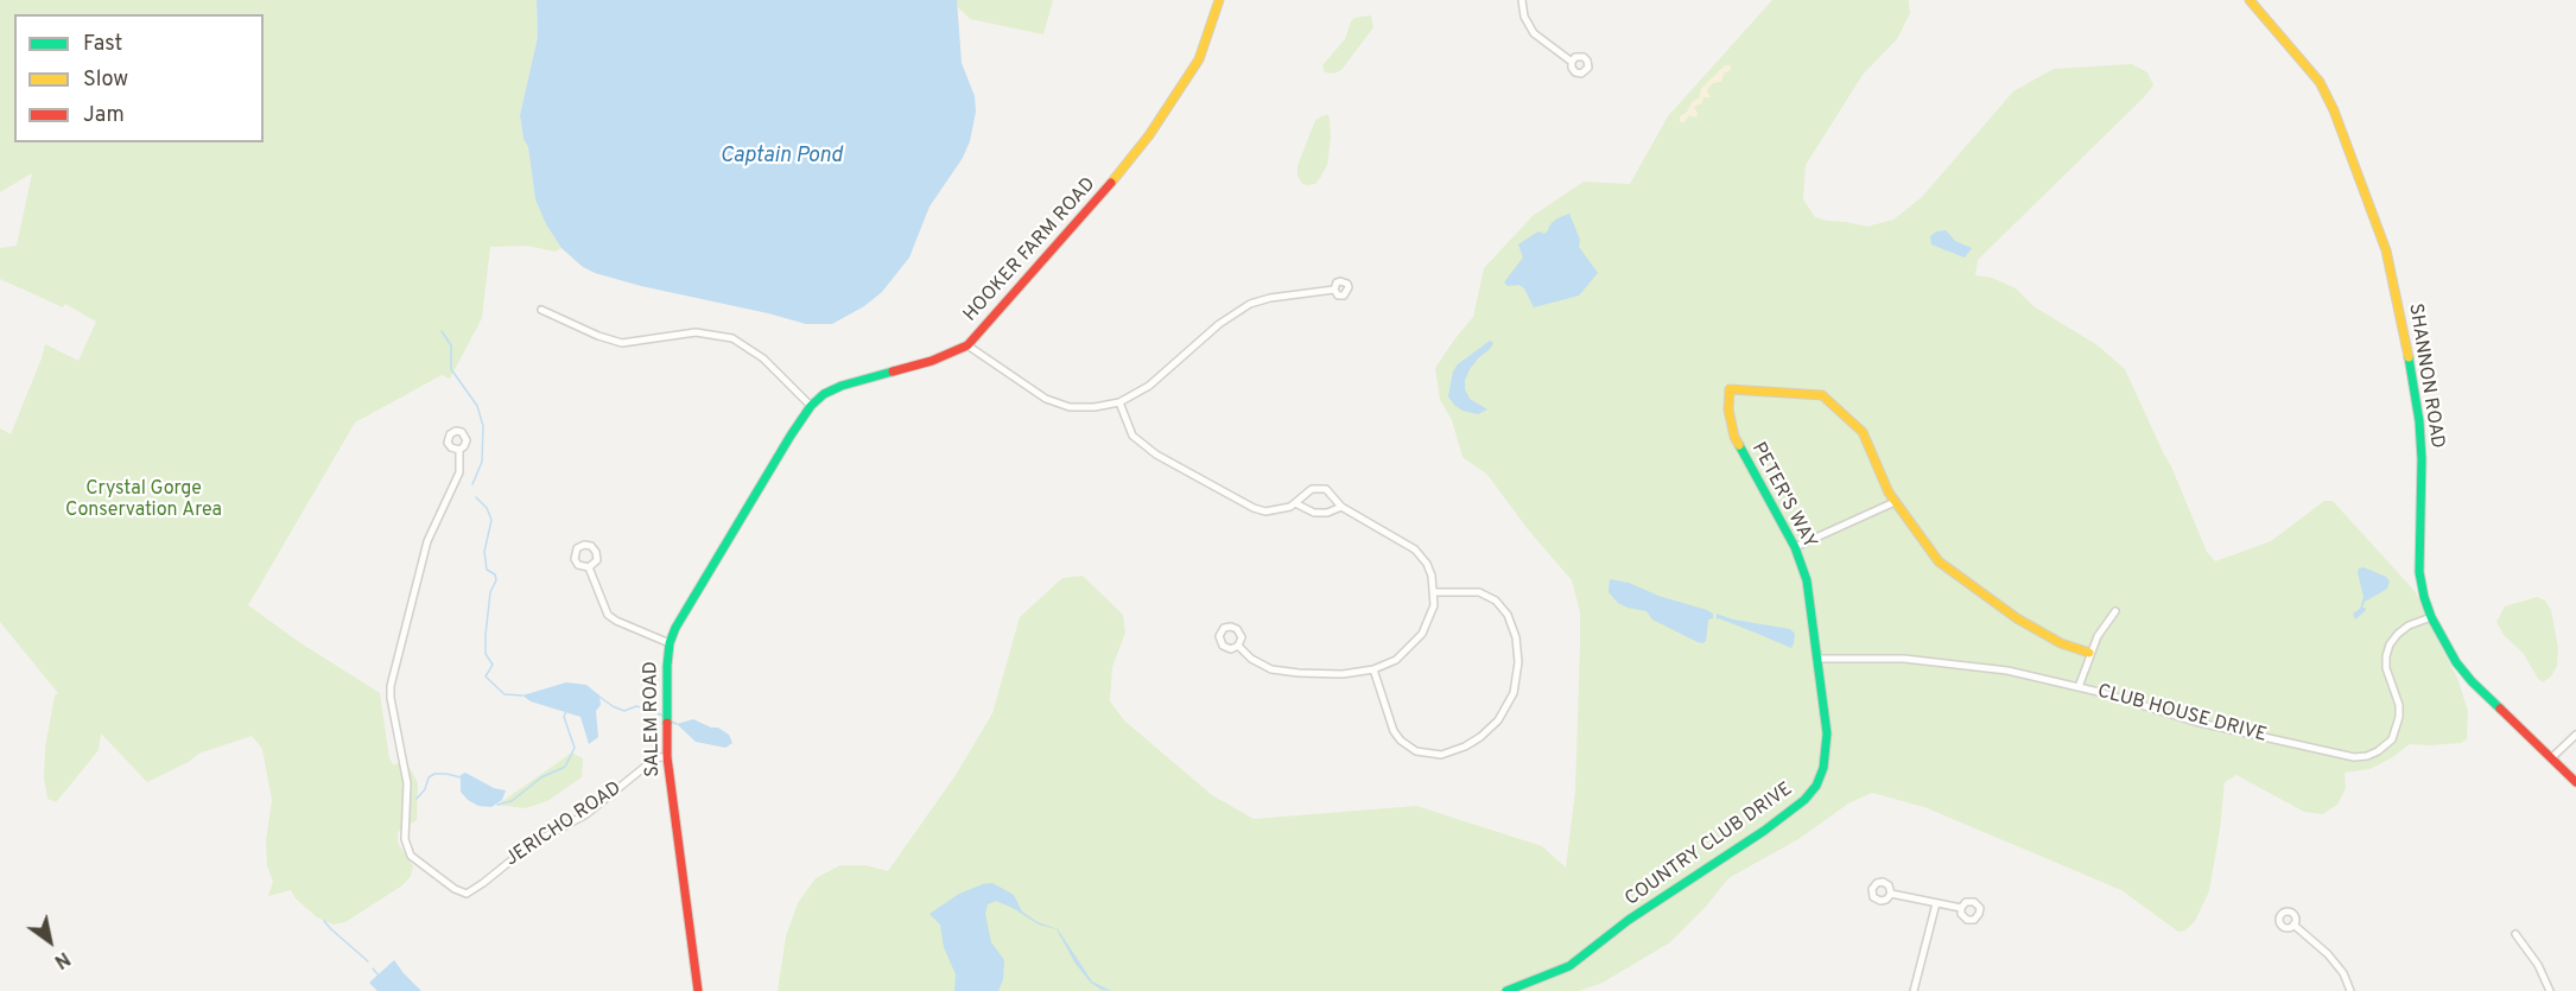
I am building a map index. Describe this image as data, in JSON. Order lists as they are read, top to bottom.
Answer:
{
  "streets": {
    "street": [
      "HOOKER FARM ROAD",
      "SHANNON ROAD",
      "PETER'S WAY",
      "CLUB HOUSE DRIVE",
      "SALEM ROAD",
      "JERICHO ROAD",
      "COUNTRY CLUB DRIVE"
    ]
  },
  "crossings": [
    ["HOOKER FARM ROAD", "SALEM ROAD"],
    ["SHANNON ROAD", "CLUB HOUSE DRIVE"],
    ["PETER'S WAY", "CLUB HOUSE DRIVE"],
    ["PETER'S WAY", "COUNTRY CLUB DRIVE"],
    ["CLUB HOUSE DRIVE", "COUNTRY CLUB DRIVE"],
    ["SALEM ROAD", "JERICHO ROAD"]
  ],
  "water": ["Captain Pond"],
  "parks": ["Crystal Gorge Conservation Area"],
  "legend": ["Fast", "Slow", "Jam"],
  "north": "bottom right"
}
